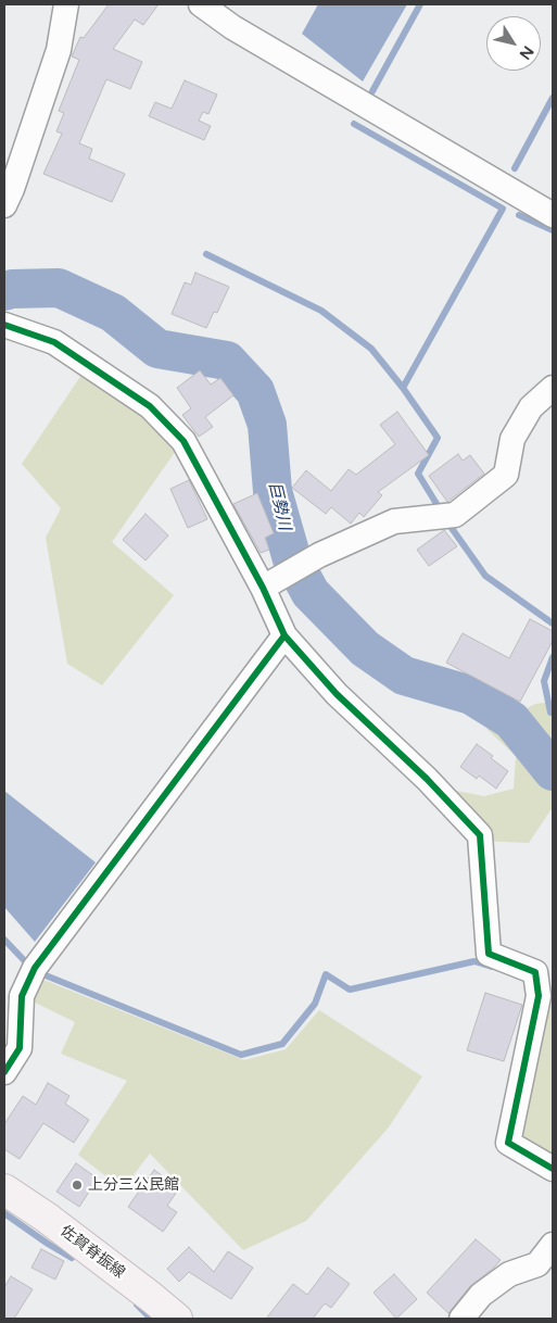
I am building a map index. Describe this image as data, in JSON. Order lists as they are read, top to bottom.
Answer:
{
  "streets": {
    "main road": ["佐賀脊振線"]
  },
  "water": ["巨勢川"],
  "places": ["上分三公民館"],
  "north": "bottom right"
}
